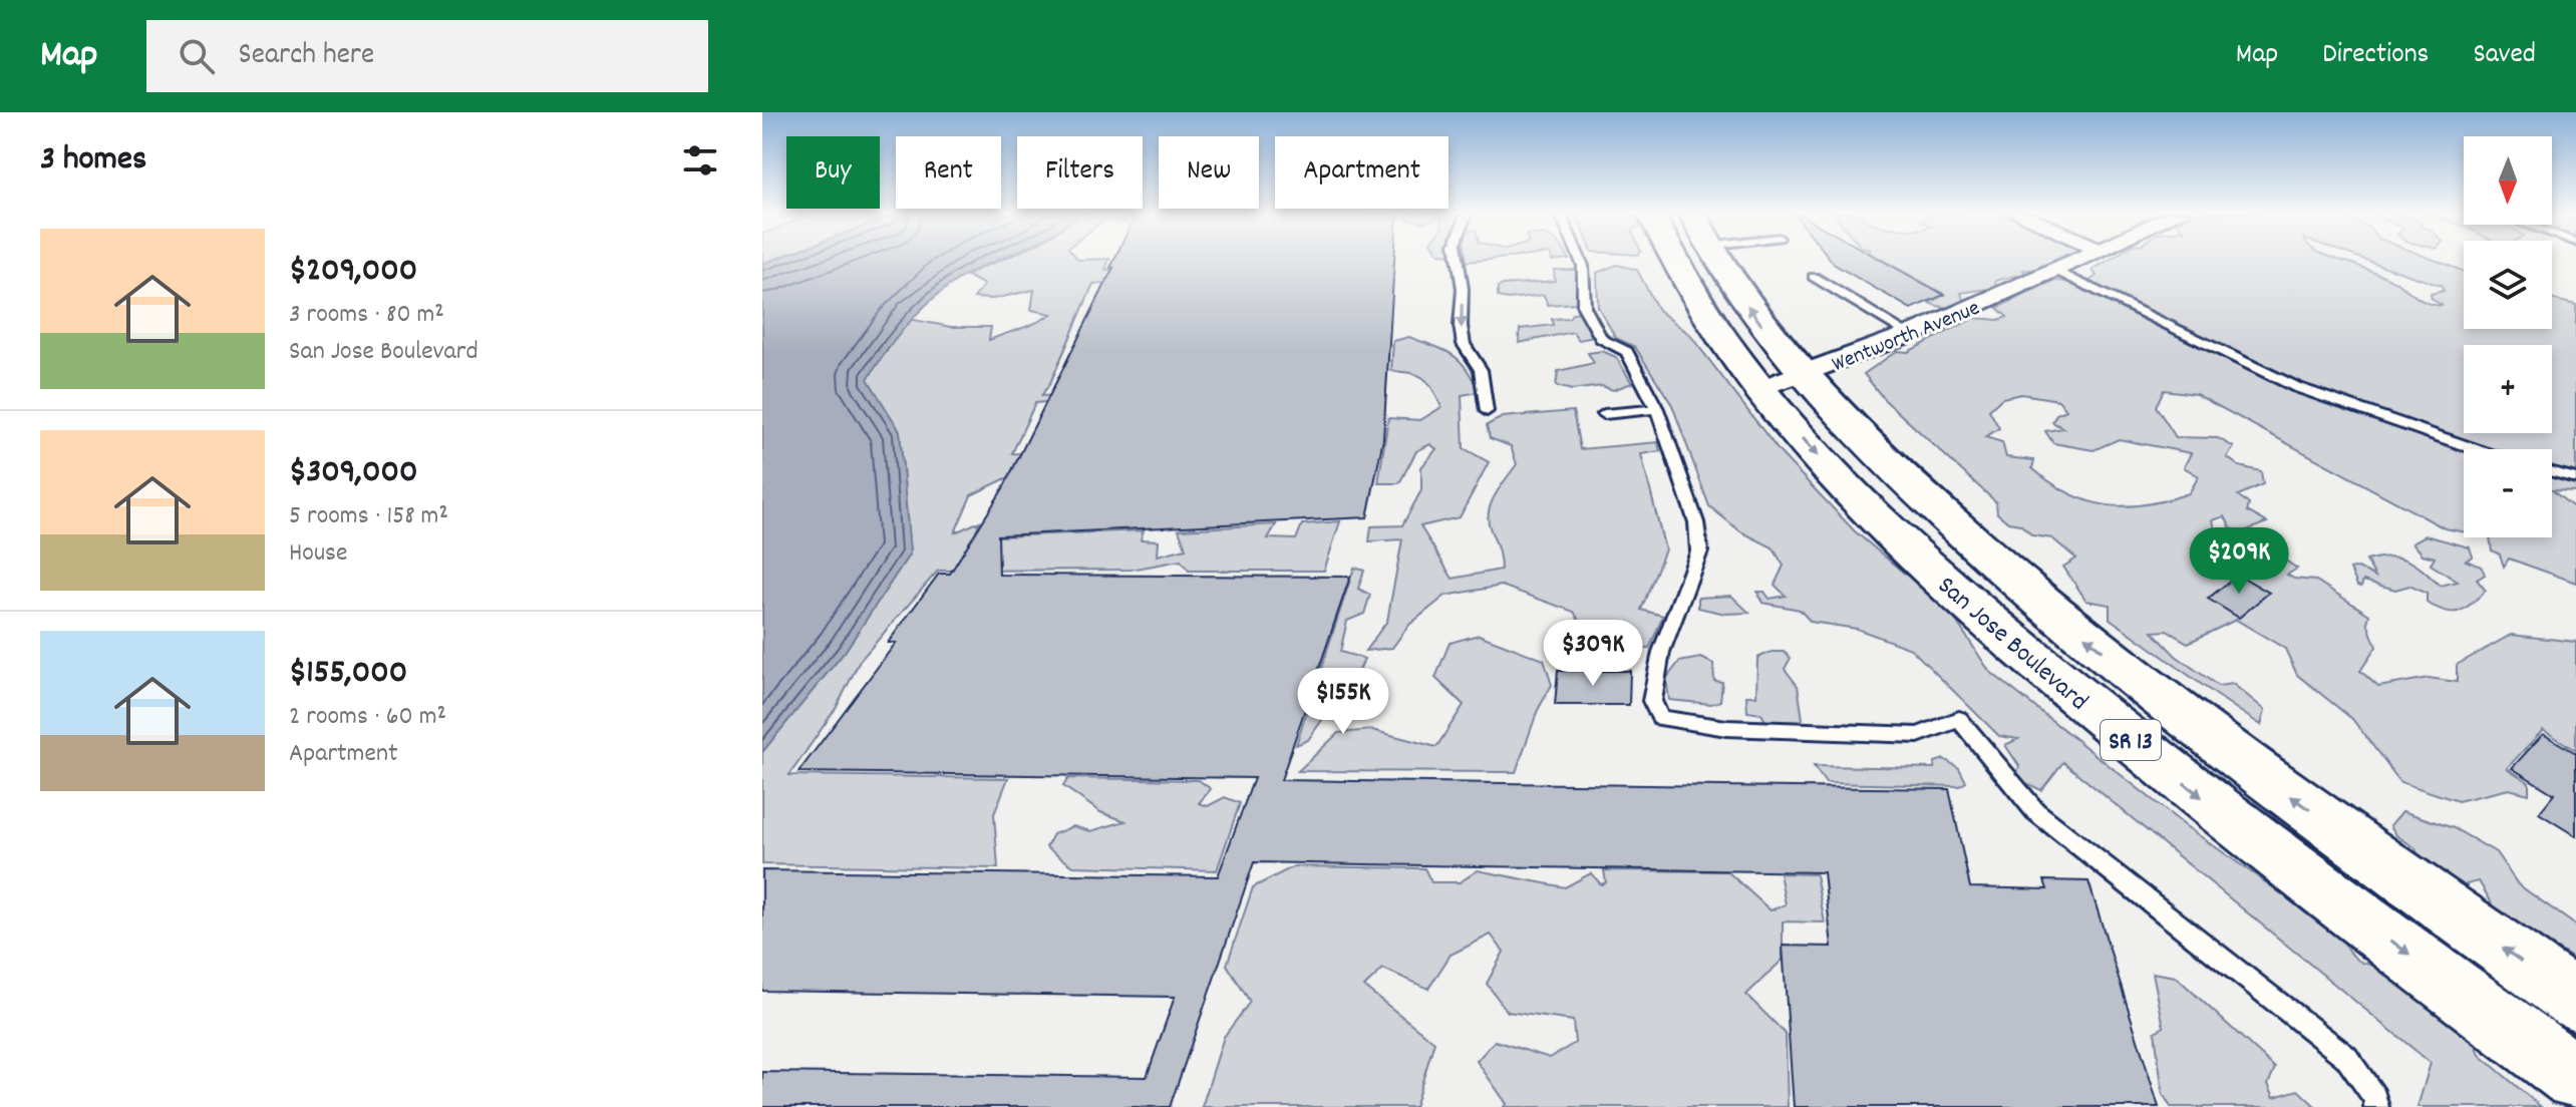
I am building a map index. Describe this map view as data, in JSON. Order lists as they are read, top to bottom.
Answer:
{
  "streets": {
    "main road": ["San Jose Boulevard", "SR 13"],
    "street": ["Wentworth Avenue"]
  },
  "crossings": [
    ["Wentworth Avenue", "San Jose Boulevard"]
  ],
  "north": "bottom",
  "page": {
    "header": "Map",
    "search": "Search here",
    "nav": ["Map", "Directions", "Saved"],
    "heading": "3 homes",
    "map_buttons": ["+", "−"],
    "chip": [
      "Buy",
      "Rent",
      "Filters",
      "New",
      "Apartment"
    ],
    "list": [
      {
        "name": "$209,000",
        "note": "3 rooms · 80 m² · San Jose Boulevard"
      },
      {
        "name": "$309,000",
        "note": "5 rooms · 158 m² · House"
      },
      {
        "name": "$155,000",
        "note": "2 rooms · 60 m² · Apartment"
      }
    ],
    "price": ["$209K", "$309K", "$155K"]
  }
}
